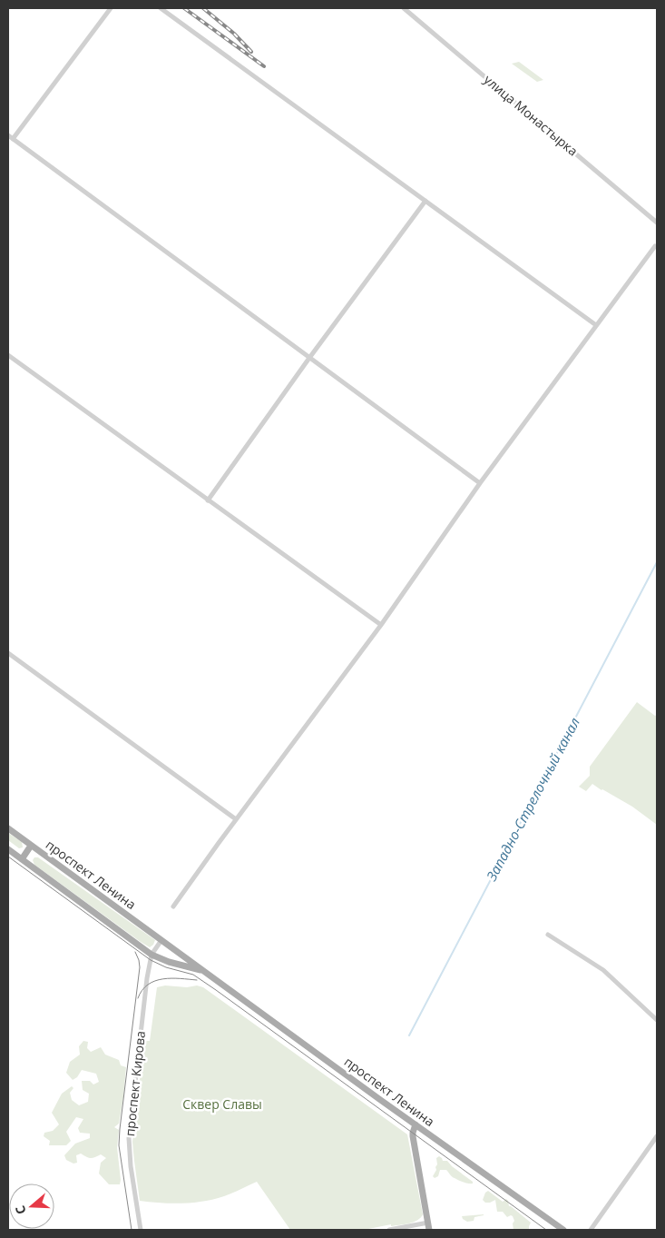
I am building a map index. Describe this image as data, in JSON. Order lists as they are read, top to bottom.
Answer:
{
  "streets": {
    "main road": ["проспект Ленина"],
    "street": ["улица Монастырка", "проспект Кирова"]
  },
  "crossings": [
    ["проспект Ленина", "проспект Кирова"]
  ],
  "water": ["Западно-Стрелочный канал"],
  "parks": ["Сквер Славы"],
  "north": "left"
}
